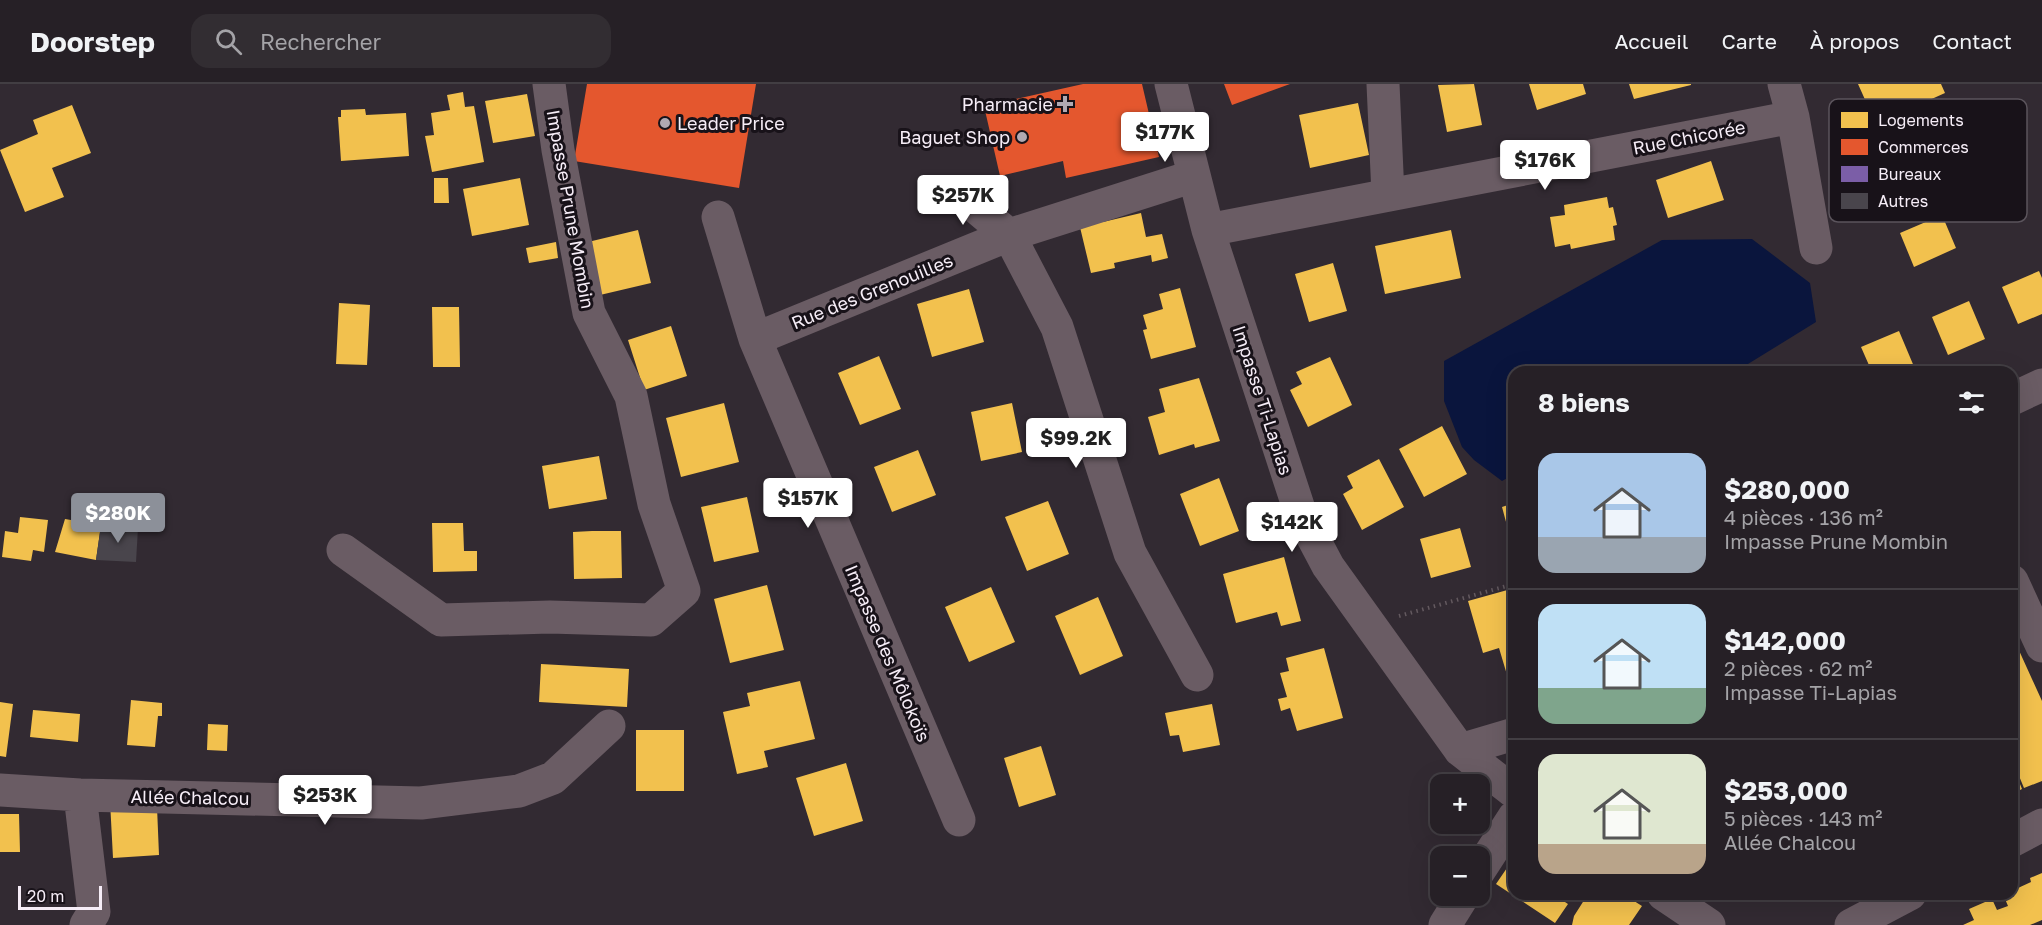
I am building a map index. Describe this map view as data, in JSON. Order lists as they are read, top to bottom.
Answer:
{
  "streets": {
    "street": [
      "Rue Chicorée",
      "Impasse Prune Mombin",
      "Rue des Grenouilles",
      "Impasse Ti-Lapias",
      "Impasse des Môlokoïs",
      "Allée Chalcou"
    ]
  },
  "crossings": [
    ["Rue Chicorée", "Impasse Ti-Lapias"],
    ["Rue des Grenouilles", "Impasse Ti-Lapias"],
    ["Rue des Grenouilles", "Impasse des Môlokoïs"]
  ],
  "places": {
    "health": ["Pharmacie"],
    "other": ["Leader Price", "Baguet Shop"]
  },
  "legend": [
    "Logements",
    "Commerces",
    "Bureaux",
    "Autres"
  ],
  "scale_bar": "20 m",
  "page": {
    "header": "Doorstep",
    "search": "Rechercher",
    "nav": [
      "Accueil",
      "Carte",
      "À propos",
      "Contact"
    ],
    "price": [
      "$177K",
      "$176K",
      "$257K",
      "$99.2K",
      "$157K",
      "$280K",
      "$142K",
      "$253K"
    ],
    "heading": "8 biens",
    "list": [
      {
        "name": "$280,000",
        "note": "4 pièces · 136 m² · Impasse Prune Mombin"
      },
      {
        "name": "$142,000",
        "note": "2 pièces · 62 m² · Impasse Ti-Lapias"
      },
      {
        "name": "$253,000",
        "note": "5 pièces · 143 m² · Allée Chalcou"
      }
    ],
    "map_buttons": ["+", "−"],
    "scale": "20 m"
  }
}
